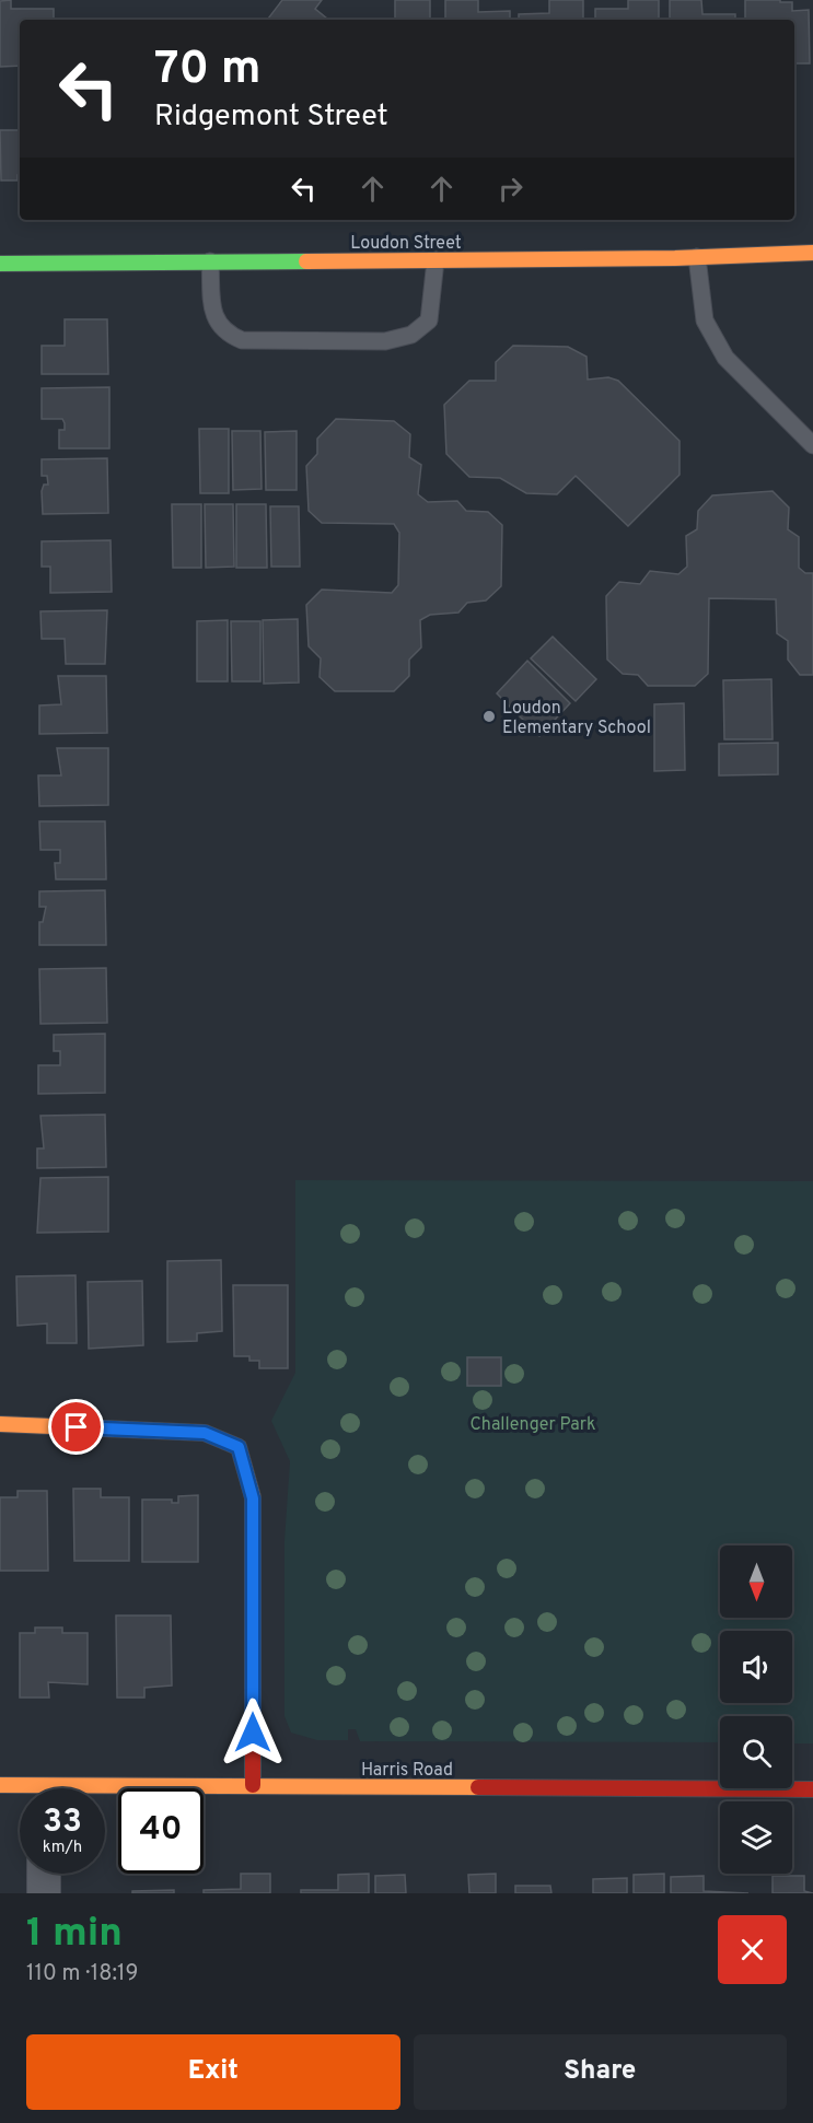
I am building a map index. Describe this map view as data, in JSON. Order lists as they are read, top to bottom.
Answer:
{
  "streets": {
    "street": ["Loudon Street", "Harris Road"]
  },
  "parks": ["Challenger Park"],
  "places": ["Loudon Elementary School"],
  "north": "bottom",
  "page": {
    "turn": ["70 m", "Ridgemont Street"],
    "speed": "33 km/h",
    "limit": "40",
    "heading": ["1 min", "110 m · 18:19"],
    "buttons": ["Exit", "Share"]
  }
}
